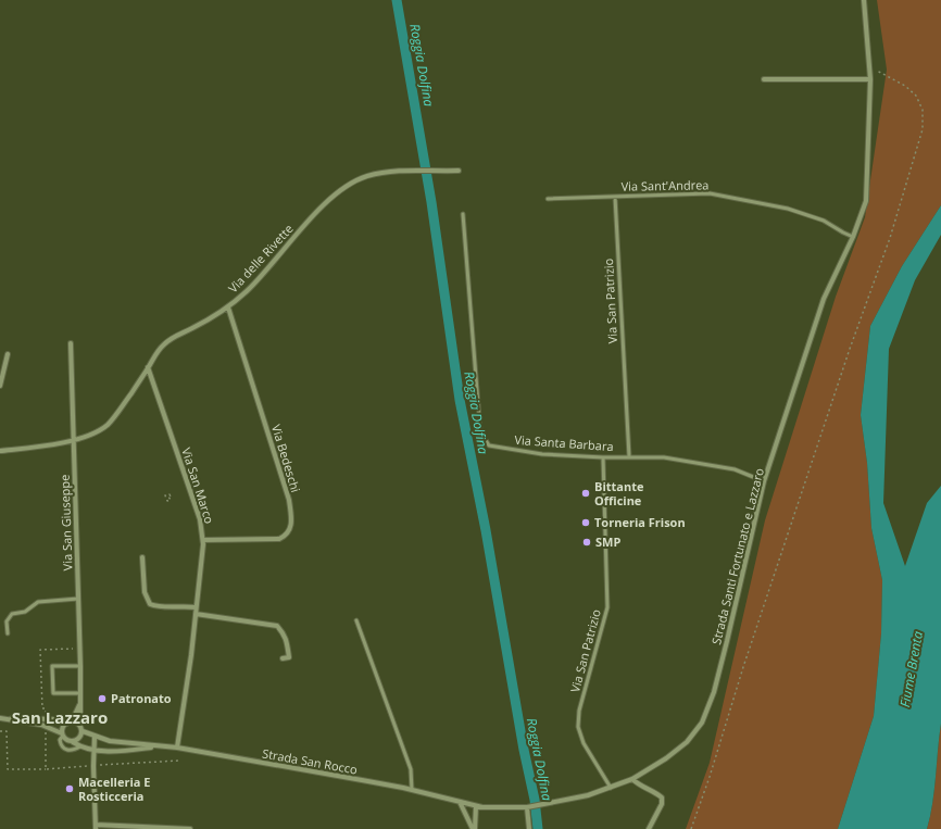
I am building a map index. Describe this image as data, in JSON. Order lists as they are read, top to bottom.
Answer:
{
  "streets": {
    "street": [
      "Via delle Rivette",
      "Via Bedeschi",
      "Via San Marco",
      "Via San Giuseppe",
      "Strada Santi Fortunato e Lazzaro",
      "Strada San Rocco"
    ],
    "lane": ["Via Sant'Andrea", "Via San Patrizio", "Via Santa Barbara"]
  },
  "crossings": [
    ["Via Sant'Andrea", "Via San Patrizio"],
    ["Via Sant'Andrea", "Strada Santi Fortunato e Lazzaro"],
    ["Via delle Rivette", "Via Bedeschi"],
    ["Via delle Rivette", "Via San Marco"],
    ["Via delle Rivette", "Via San Giuseppe"],
    ["Via San Patrizio", "Via Santa Barbara"],
    ["Via San Patrizio", "Strada Santi Fortunato e Lazzaro"],
    ["Via Santa Barbara", "Strada Santi Fortunato e Lazzaro"],
    ["Via Bedeschi", "Via San Marco"],
    ["Via San Marco", "Strada San Rocco"],
    ["Via San Giuseppe", "Strada San Rocco"],
    ["Strada Santi Fortunato e Lazzaro", "Strada San Rocco"]
  ],
  "districts": ["San Lazzaro"],
  "water": ["Roggia Dolfina", "Fiume Brenta"],
  "places": [
    "Bittante Officine",
    "Torneria Frison",
    "SMP",
    "Patronato",
    "Macelleria E Rosticceria"
  ]
}
